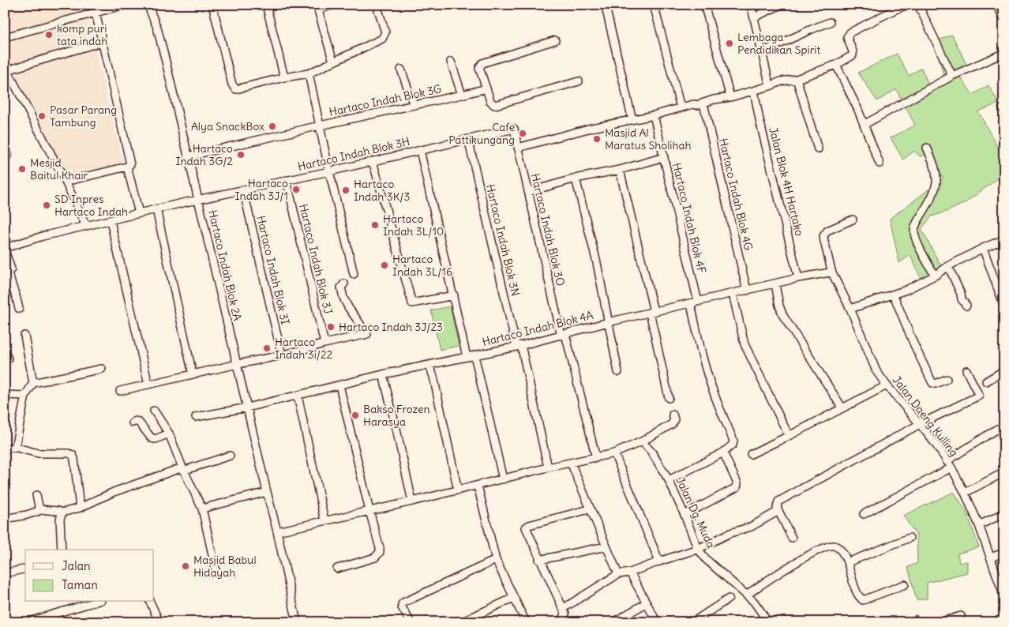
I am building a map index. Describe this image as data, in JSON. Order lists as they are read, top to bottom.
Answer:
{
  "streets": {
    "street": [
      "Hartaco Indah Blok 3G",
      "Hartaco Indah Blok 3H",
      "Jalan Blok 4H Hartako",
      "Hartaco Indah Blok 4G",
      "Hartaco Indah Blok 4F",
      "Hartaco Indah Blok 3O",
      "Hartaco Indah Blok 3N",
      "Hartaco Indah Blok 3J",
      "Hartaco Indah Blok 2A",
      "Hartaco Indah Blok 3I",
      "Hartaco Indah Blok 4A",
      "Jalan Daeng Kulling",
      "Jalan Dg. Muda"
    ]
  },
  "crossings": [
    ["Hartaco Indah Blok 3G", "Hartaco Indah Blok 2A"],
    ["Hartaco Indah Blok 3H", "Hartaco Indah Blok 3O"],
    ["Hartaco Indah Blok 3H", "Hartaco Indah Blok 3N"],
    ["Hartaco Indah Blok 3H", "Hartaco Indah Blok 3J"],
    ["Hartaco Indah Blok 3H", "Hartaco Indah Blok 2A"],
    ["Hartaco Indah Blok 3H", "Hartaco Indah Blok 3I"],
    ["Jalan Blok 4H Hartako", "Hartaco Indah Blok 4A"],
    ["Hartaco Indah Blok 4G", "Hartaco Indah Blok 4A"],
    ["Hartaco Indah Blok 4F", "Hartaco Indah Blok 4A"],
    ["Hartaco Indah Blok 3O", "Hartaco Indah Blok 4A"],
    ["Hartaco Indah Blok 3N", "Hartaco Indah Blok 4A"],
    ["Hartaco Indah Blok 2A", "Hartaco Indah Blok 4A"],
    ["Hartaco Indah Blok 4A", "Jalan Daeng Kulling"]
  ],
  "places": [
    "komp puri tata indah",
    "Lembaga Pendidikan Spirit",
    "Pasar Parang Tambung",
    "Alya SnackBox",
    "Cafe Pattikungang",
    "Masjid Al Maratus Sholihah",
    "Hartaco Indah 3G/2",
    "Mesjid Baitul Khair",
    "Hartaco Indah 3J/1",
    "Hartaco Indah 3K/3",
    "SD Inpres Hartaco Indah",
    "Hartaco Indah 3L/10",
    "Hartaco Indah 3L/16",
    "Hartaco Indah 3J/23",
    "Hartaco Indah 3i/22",
    "Bakso Frozen Harasya",
    "Masjid Babul Hidayah"
  ],
  "legend": ["Jalan", "Taman"]
}
